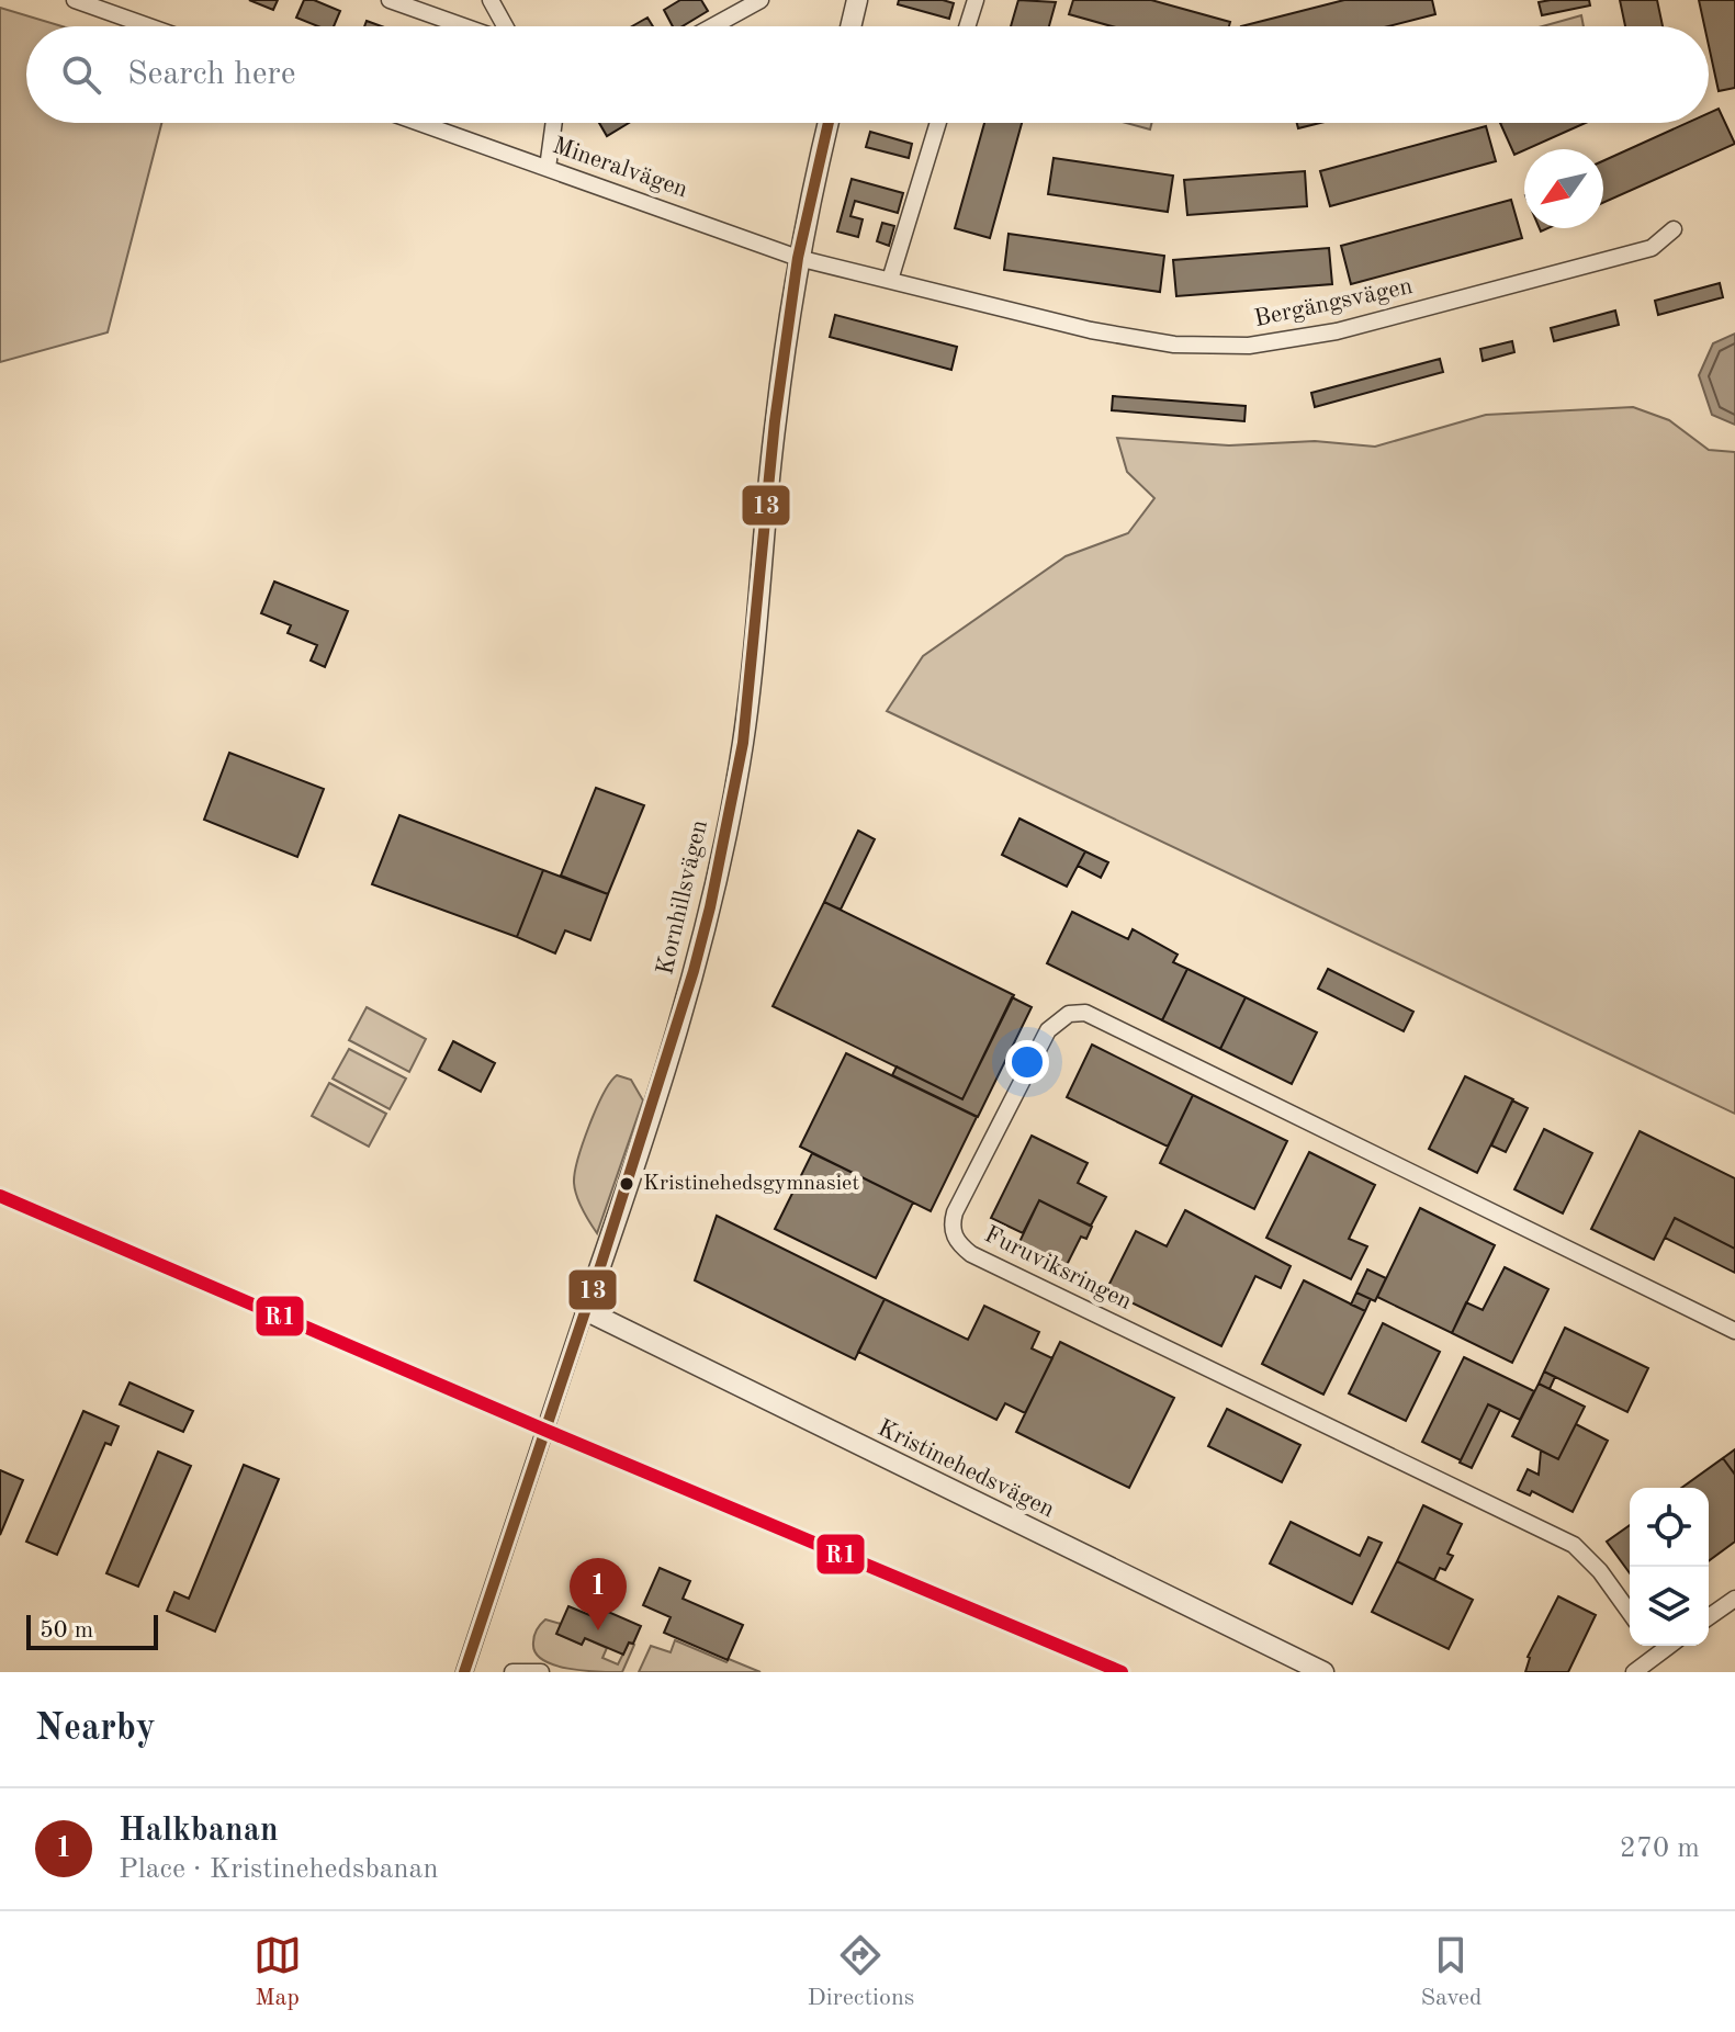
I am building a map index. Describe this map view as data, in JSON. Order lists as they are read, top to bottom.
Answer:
{
  "streets": {
    "street": [
      "Mineralvägen",
      "Bergängsvägen",
      "Kornhillsvägen",
      "Furuviksringen",
      "Kristinehedsvägen"
    ]
  },
  "crossings": [
    ["Mineralvägen", "Bergängsvägen"],
    ["Mineralvägen", "Kornhillsvägen"],
    ["Bergängsvägen", "Kornhillsvägen"],
    ["Kornhillsvägen", "Kristinehedsvägen"]
  ],
  "places": ["Kristinehedsgymnasiet"],
  "lines": ["transit line 13", "transit line R1"],
  "scale_bar": "50 m",
  "north": "bottom left",
  "page": {
    "search": "Search here",
    "pins": "1",
    "scale": "50 m",
    "heading": "Nearby",
    "list": [
      {
        "mark": "1",
        "name": "Halkbanan",
        "note": "Place · Kristinehedsbanan",
        "value": "270 m"
      }
    ],
    "nav": ["Map", "Directions", "Saved"]
  }
}
